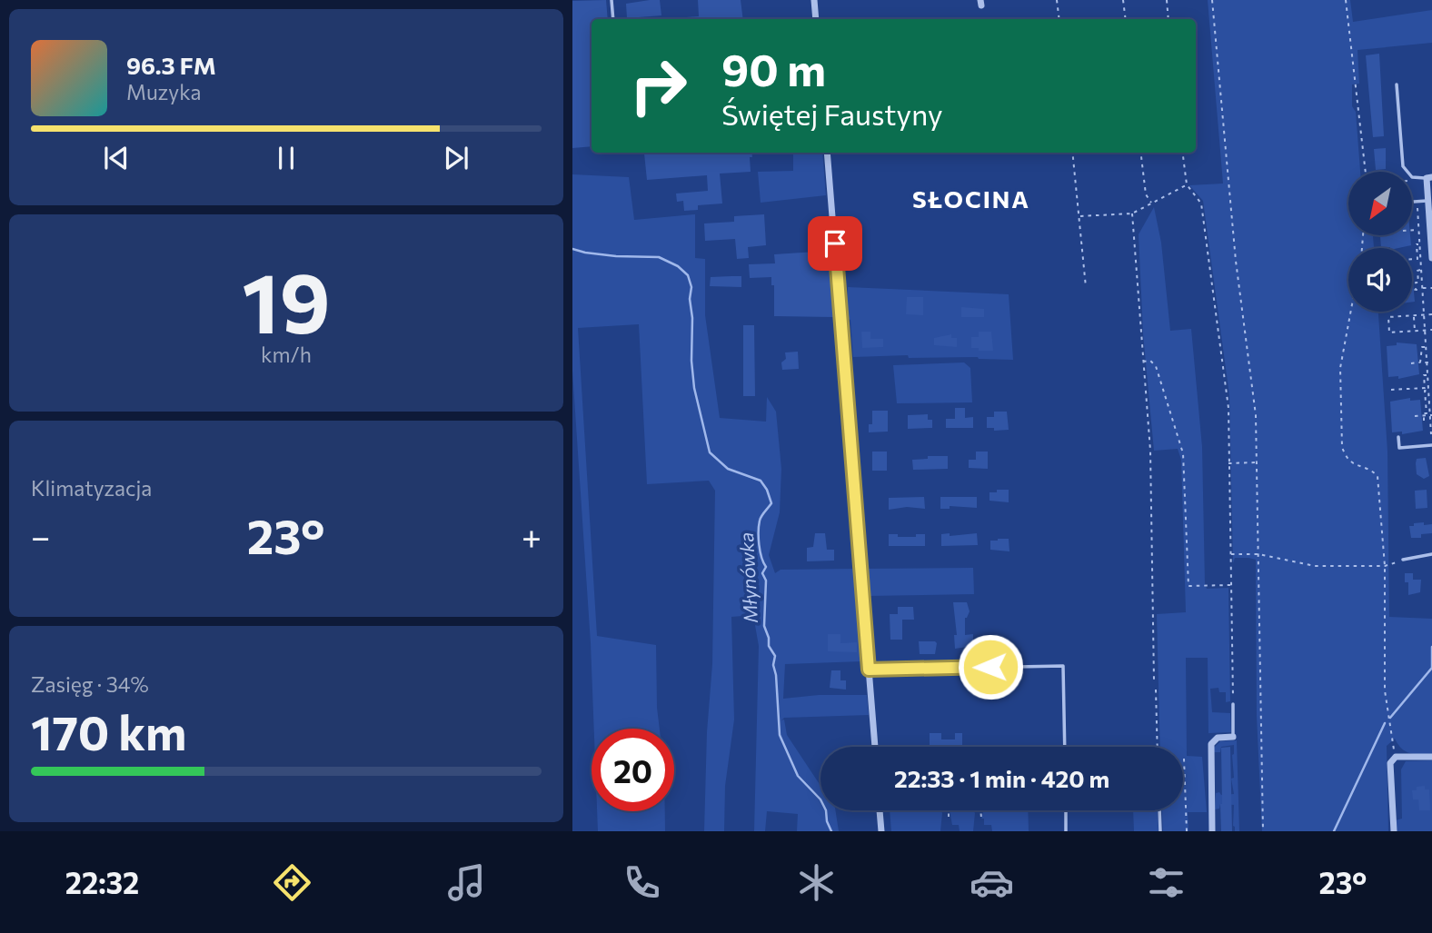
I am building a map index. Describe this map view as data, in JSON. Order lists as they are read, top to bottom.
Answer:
{
  "districts": ["SŁOCINA"],
  "water": ["Młynówka"],
  "north": "bottom left",
  "page": {
    "turn": ["90 m", "Świętej Faustyny"],
    "song": ["96.3 FM", "Muzyka"],
    "tile": [
      ["19", "km/h"],
      "Klimatyzacja",
      ["Zasięg · 34%", "170 km"]
    ],
    "heat": ["−", "23°", "+"],
    "limit": "20",
    "trip": "22:33 · 1 min · 420 m",
    "tabs": ["22:32", "23°"]
  }
}
